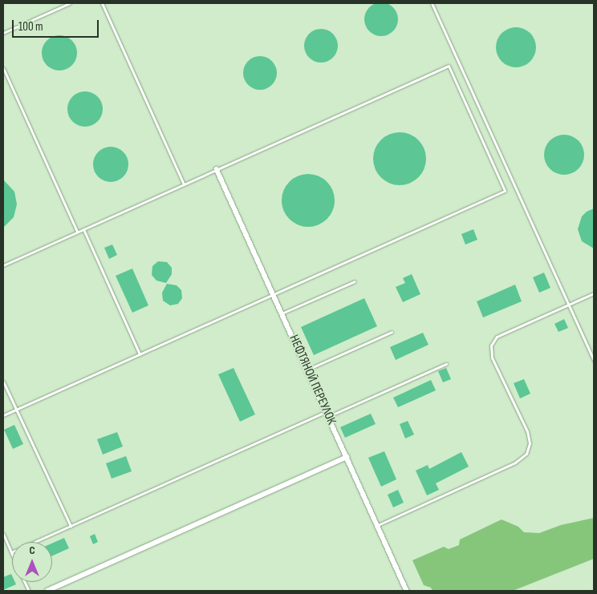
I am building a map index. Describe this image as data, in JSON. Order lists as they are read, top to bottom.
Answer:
{
  "streets": {
    "street": ["НЕФТЯНОЙ ПЕРЕУЛОК"]
  },
  "scale_bar": "100 m",
  "north": "top"
}
